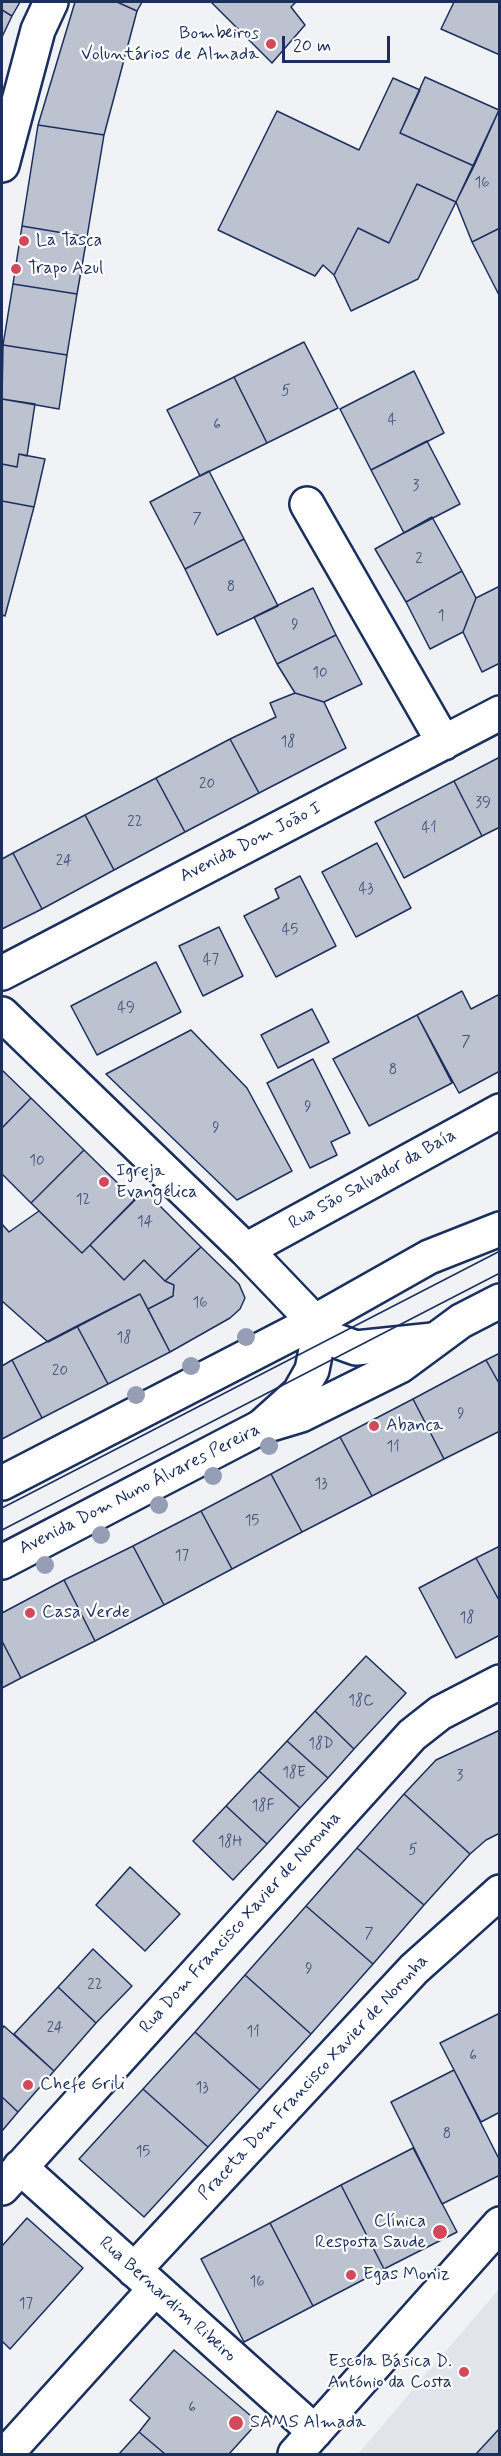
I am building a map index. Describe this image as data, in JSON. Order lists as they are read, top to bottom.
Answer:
{
  "streets": {
    "street": [
      "Avenida Dom João I",
      "Rua São Salvador da Baía",
      "Avenida Dom Nuno Álvares Pereira",
      "Rua Dom Francisco Xavier de Noronha",
      "Praceta Dom Francisco Xavier de Noronha",
      "Rua Bernardim Ribeiro"
    ]
  },
  "crossings": [
    ["Rua Dom Francisco Xavier de Noronha", "Rua Bernardim Ribeiro"],
    ["Praceta Dom Francisco Xavier de Noronha", "Rua Bernardim Ribeiro"]
  ],
  "places": [
    "Bombeiros Voluntários de Almada",
    "La Tasca",
    "Trapo Azul",
    "Igreja Evangélica",
    "Abanca",
    "Casa Verde",
    "Chefe Grili",
    "Clínica Resposta Saude",
    "Egas Moniz",
    "Escola Básica D. António da Costa",
    "SAMS Almada"
  ],
  "house_numbers": [
    "16",
    "5",
    "4",
    "6",
    "3",
    "7",
    "2",
    "8",
    "1",
    "9",
    "10",
    "18",
    "20",
    "39",
    "22",
    "41",
    "24",
    "43",
    "45",
    "47",
    "49",
    "7",
    "8",
    "9",
    "9",
    "10",
    "12",
    "14",
    "16",
    "18",
    "20",
    "9",
    "11",
    "13",
    "15",
    "17",
    "18",
    "18C",
    "18D",
    "18E",
    "3",
    "18F",
    "18H",
    "5",
    "7",
    "9",
    "22",
    "24",
    "11",
    "6",
    "13",
    "8",
    "15",
    "16",
    "17",
    "6"
  ],
  "scale_bar": "20 m"
}
